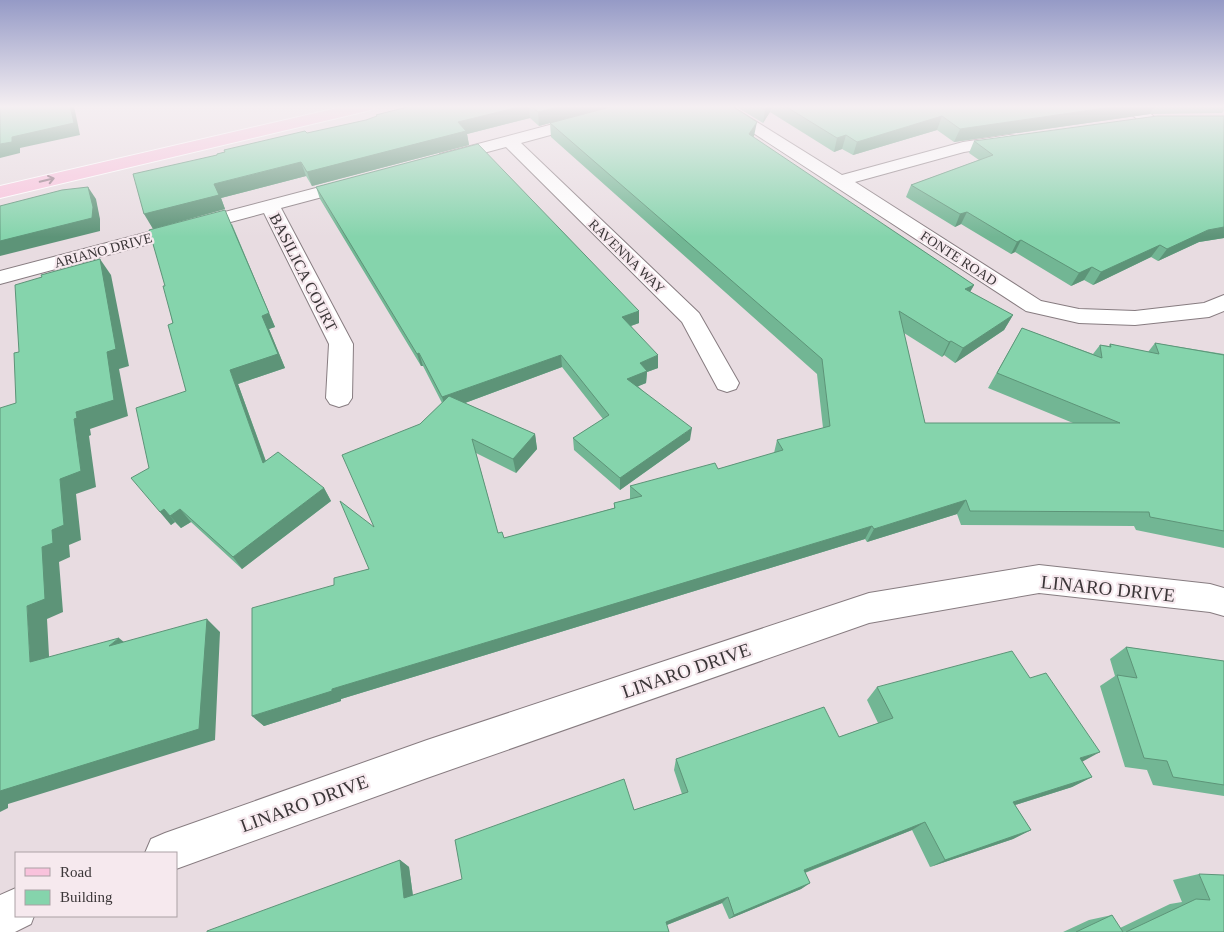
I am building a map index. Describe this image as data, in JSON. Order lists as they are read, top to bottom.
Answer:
{
  "streets": {
    "street": [
      "ARIANO DRIVE",
      "RAVENNA WAY",
      "FONTE ROAD",
      "BASILICA COURT",
      "LINARO DRIVE"
    ]
  },
  "crossings": [
    ["ARIANO DRIVE", "BASILICA COURT"]
  ],
  "legend": ["Road", "Building"]
}
